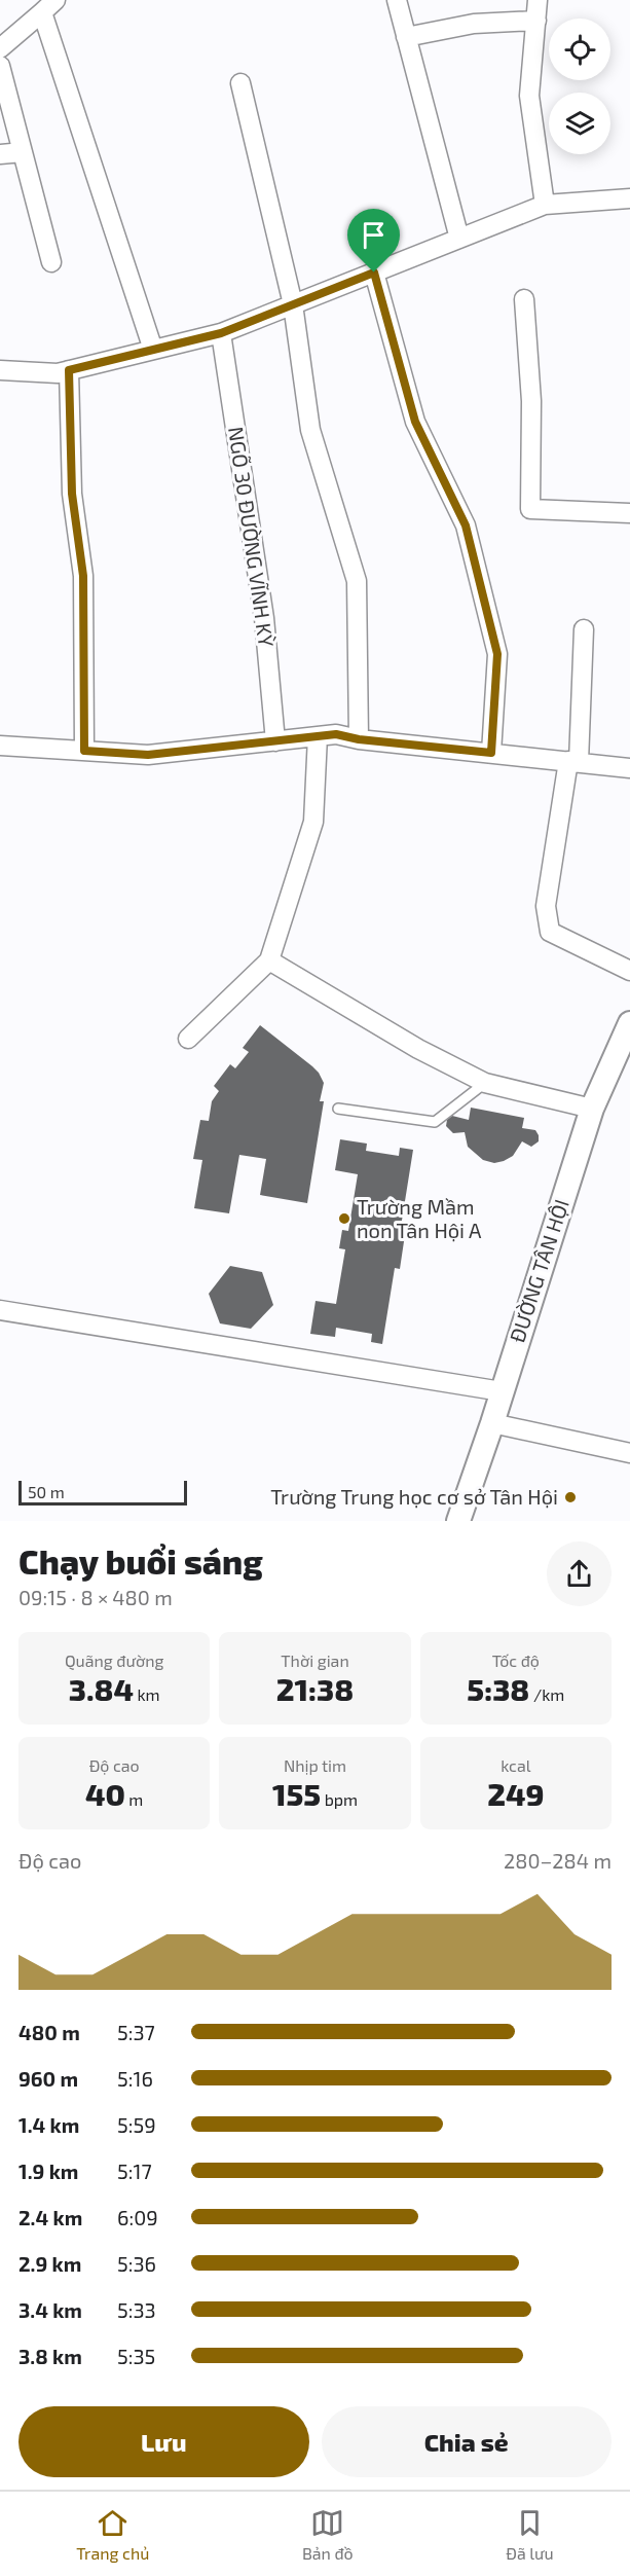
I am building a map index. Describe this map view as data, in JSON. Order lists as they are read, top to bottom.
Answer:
{
  "streets": {
    "street": ["NGÕ 30 ĐƯỜNG VĨNH KỲ", "ĐƯỜNG TÂN HỘI"]
  },
  "places": ["Trường Mầm non Tân Hội A", "Trường Trung học cơ sở Tân Hội"],
  "scale_bar": "50 m",
  "page": {
    "scale": "50 m",
    "heading": ["Chạy buổi sáng", "09:15 · 8 × 480 m"],
    "stats": [
      ["Quãng đường", "3.84 km"],
      ["Thời gian", "21:38"],
      ["Tốc độ", "5:38 /km"],
      ["Độ cao", "40 m"],
      ["Nhịp tim", "155 bpm"],
      ["kcal", "249"]
    ],
    "chart": ["Độ cao", "280–284 m"],
    "list": [
      {
        "name": "480 m",
        "note": "5:37"
      },
      {
        "name": "960 m",
        "note": "5:16"
      },
      {
        "name": "1.4 km",
        "note": "5:59"
      },
      {
        "name": "1.9 km",
        "note": "5:17"
      },
      {
        "name": "2.4 km",
        "note": "6:09"
      },
      {
        "name": "2.9 km",
        "note": "5:36"
      },
      {
        "name": "3.4 km",
        "note": "5:33"
      },
      {
        "name": "3.8 km",
        "note": "5:35"
      }
    ],
    "buttons": ["Lưu", "Chia sẻ"],
    "tabs": ["Trang chủ", "Bản đồ", "Đã lưu"]
  }
}
